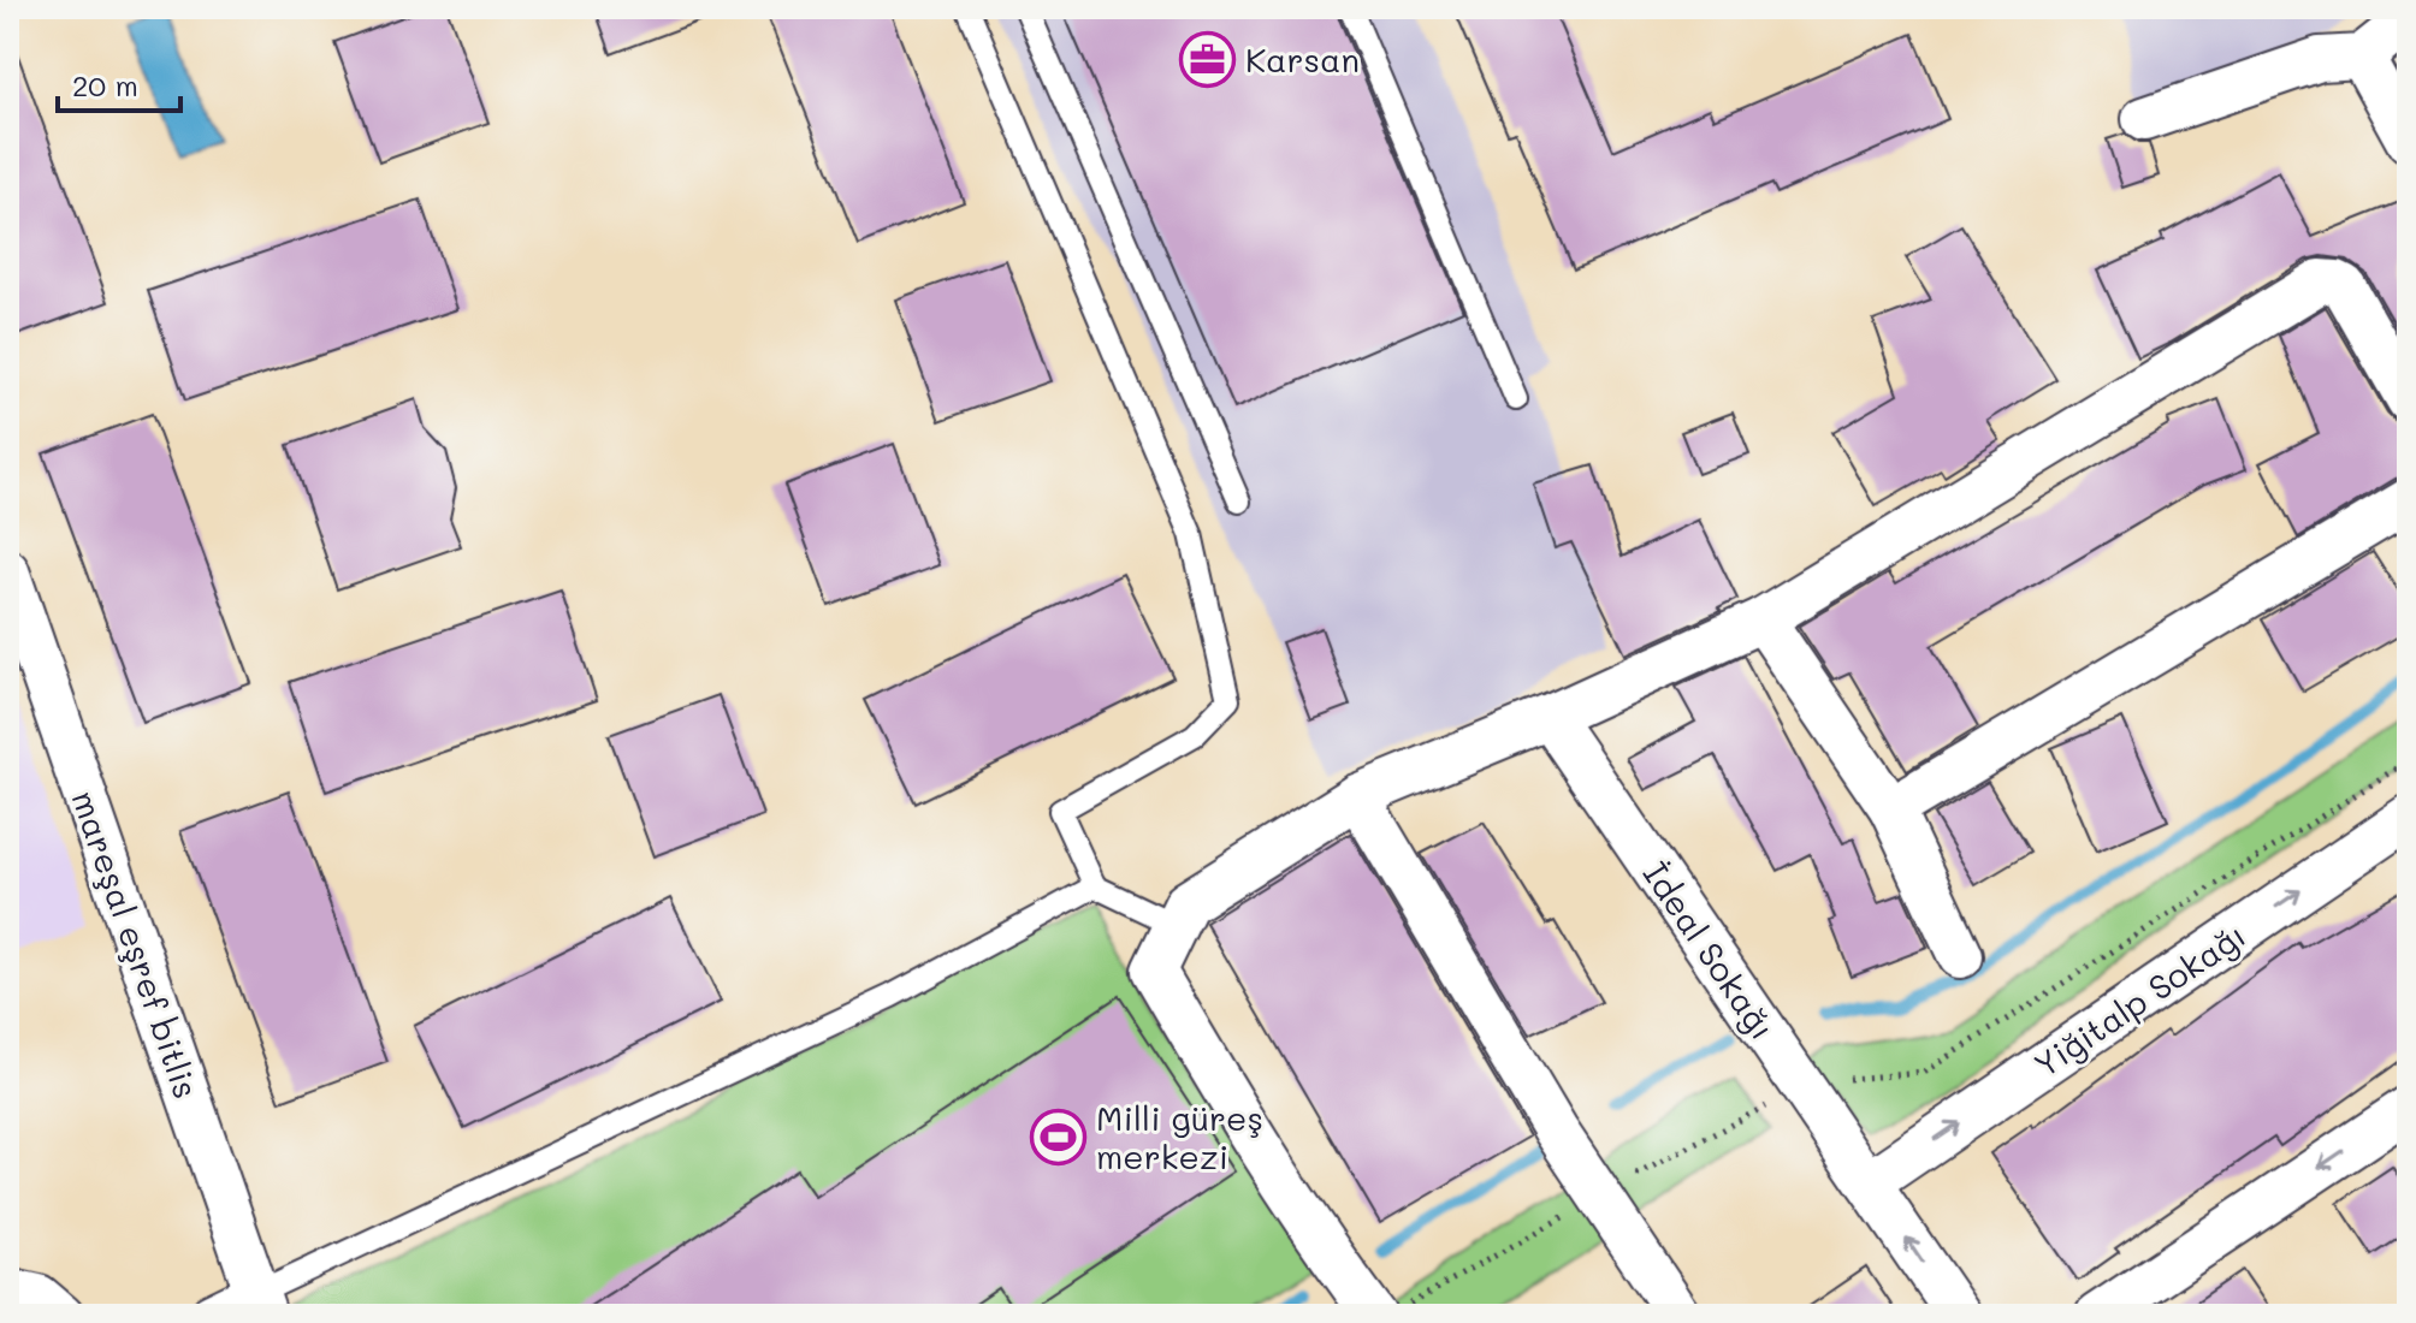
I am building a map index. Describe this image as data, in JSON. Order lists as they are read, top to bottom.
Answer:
{
  "streets": {
    "street": ["mareşal eşref bitlis", "İdeal Sokağı", "Yiğitalp Sokağı"]
  },
  "crossings": [
    ["İdeal Sokağı", "Yiğitalp Sokağı"]
  ],
  "places": {
    "office": ["Karsan"],
    "sports": ["Milli güreş merkezi"]
  },
  "scale_bar": "20 m"
}
